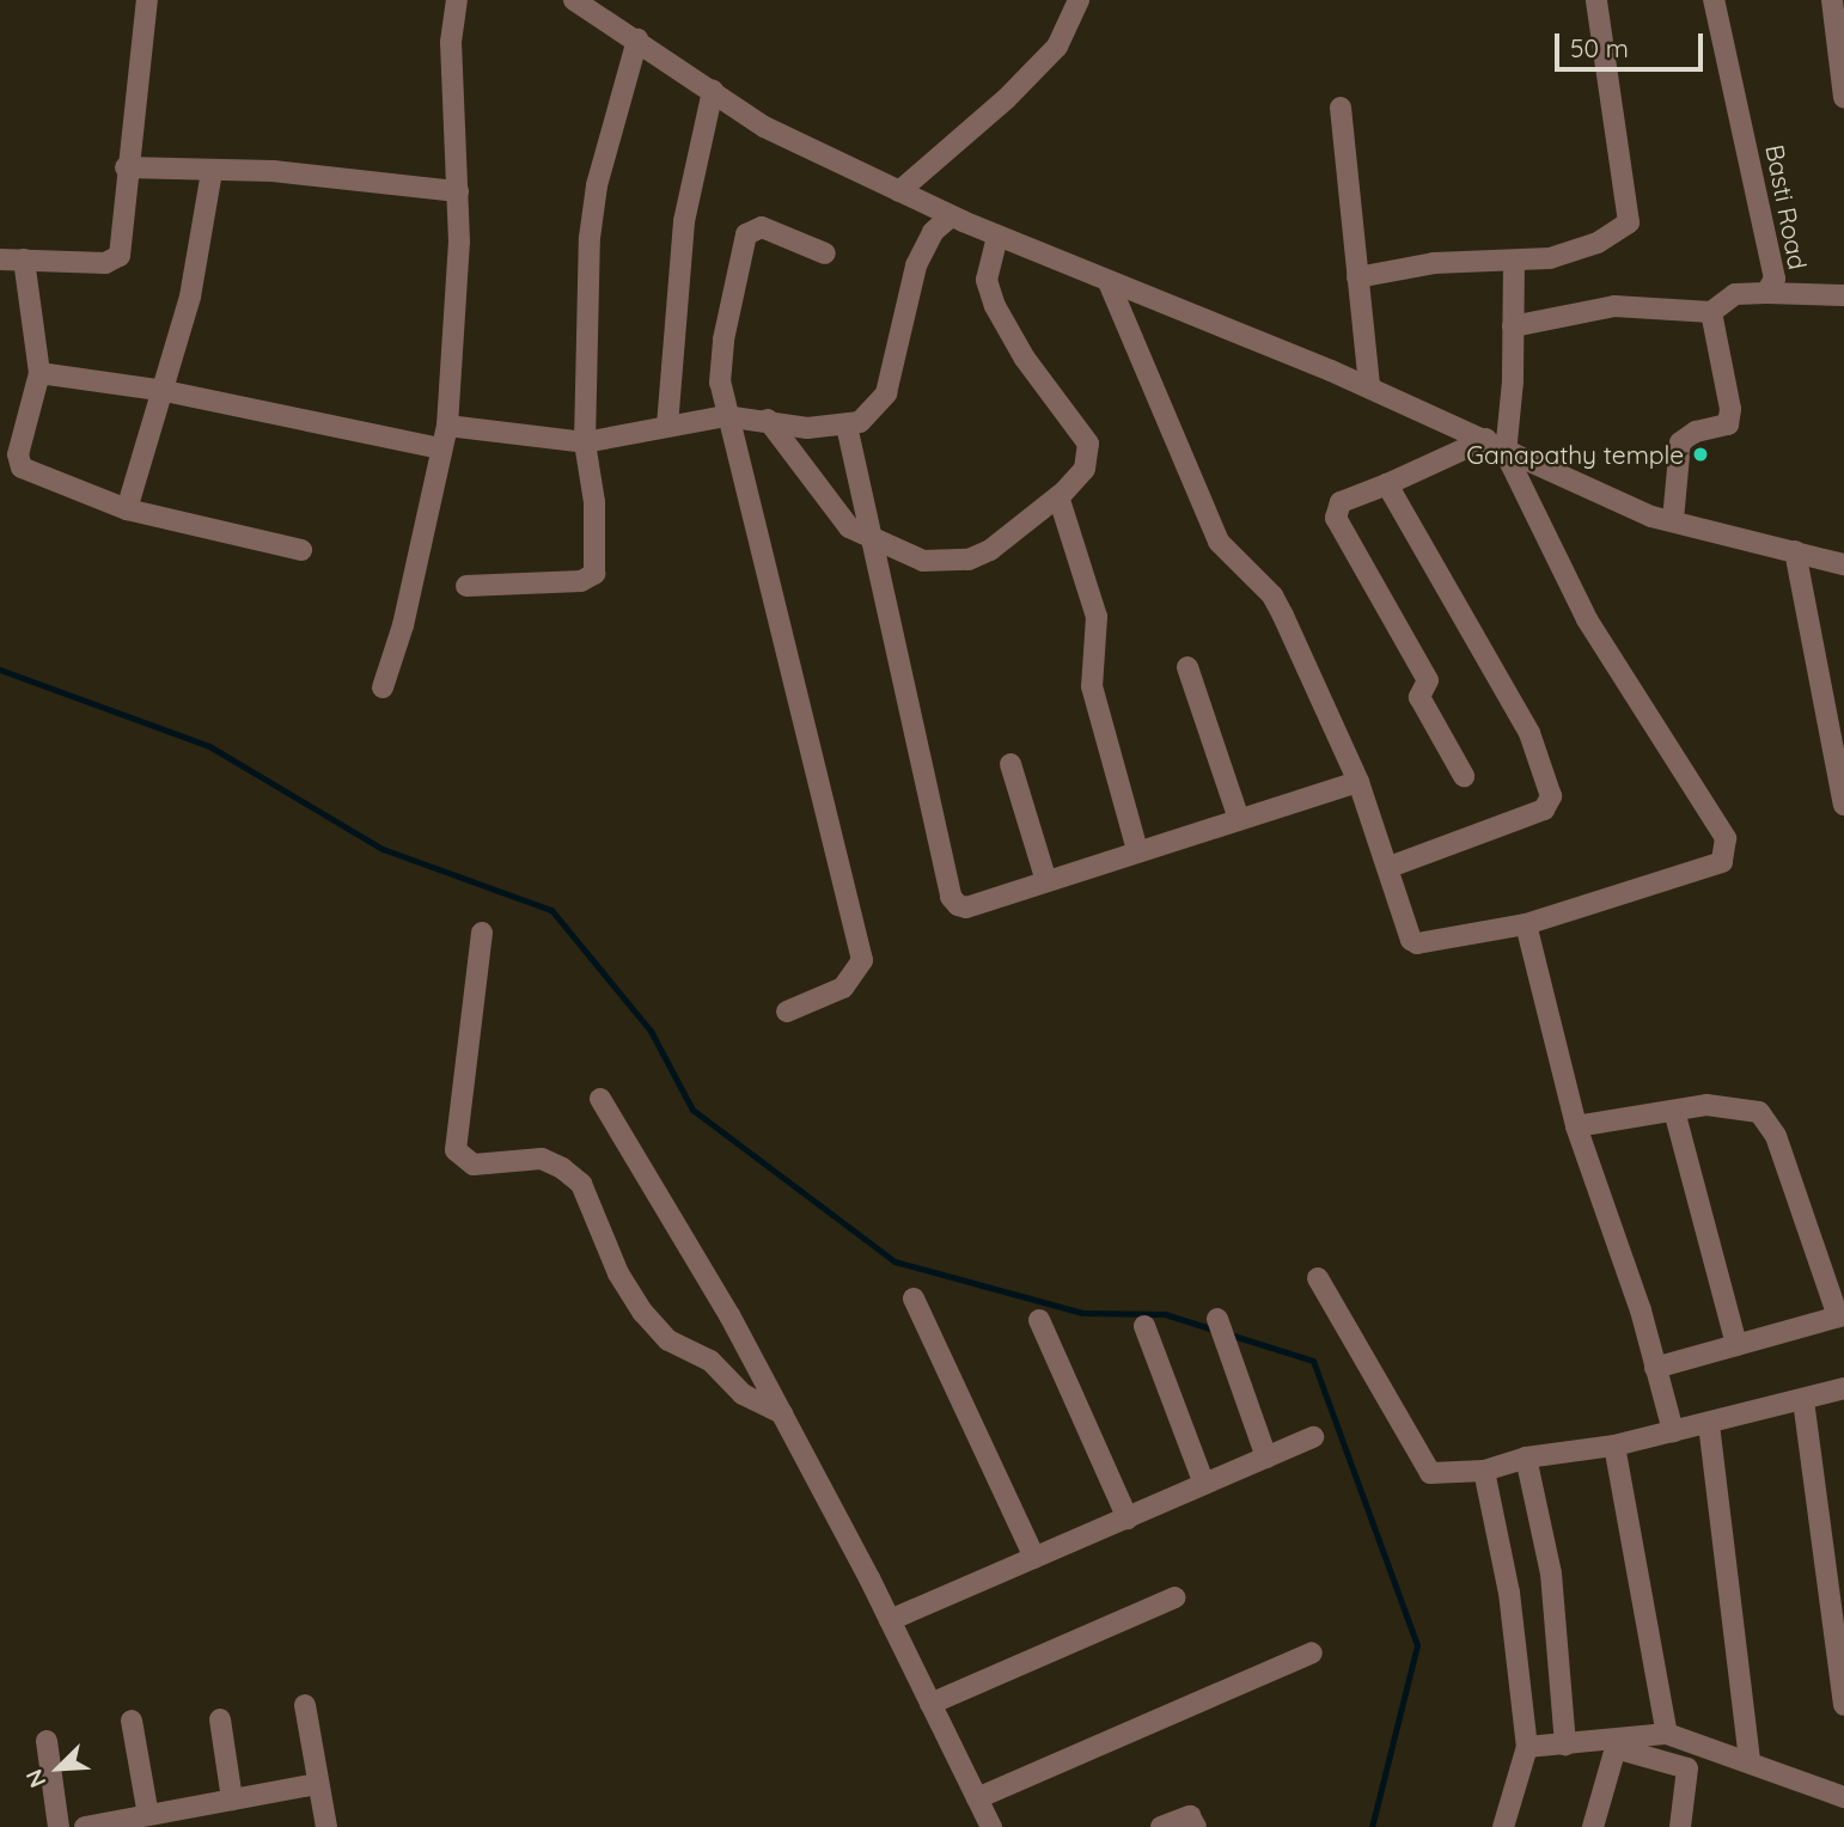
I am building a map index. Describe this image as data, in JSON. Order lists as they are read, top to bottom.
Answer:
{
  "streets": {
    "street": ["Basti Road"]
  },
  "places": ["Ganapathy temple"],
  "scale_bar": "50 m",
  "north": "bottom left"
}
